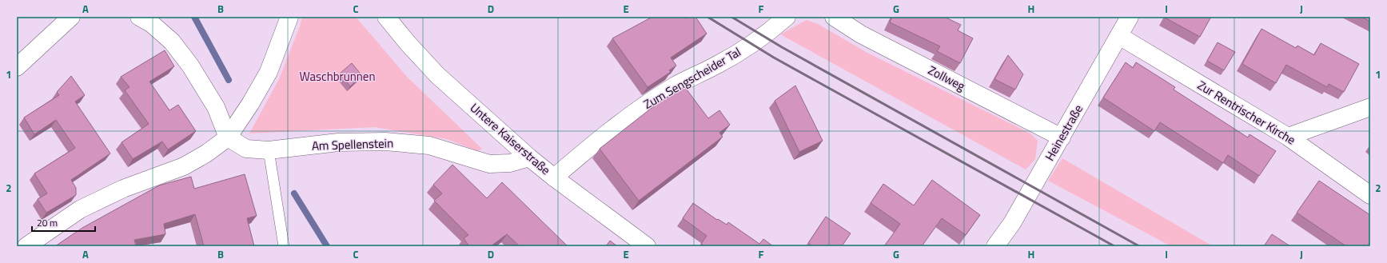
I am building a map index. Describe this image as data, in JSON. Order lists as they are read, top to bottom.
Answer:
{
  "streets": {
    "street": [
      "Zum Sengscheider Tal",
      "Zollweg",
      "Zur Rentrischer Kirche",
      "Heinestraße",
      "Untere Kaiserstraße",
      "Am Spellenstein"
    ]
  },
  "crossings": [
    ["Zum Sengscheider Tal", "Untere Kaiserstraße"],
    ["Zollweg", "Heinestraße"],
    ["Zur Rentrischer Kirche", "Heinestraße"],
    ["Untere Kaiserstraße", "Am Spellenstein"]
  ],
  "parks": ["Waschbrunnen"],
  "scale_bar": "20 m",
  "grid": {
    "columns": [
      "A",
      "B",
      "C",
      "D",
      "E",
      "F",
      "G",
      "H",
      "I",
      "J"
    ],
    "rows": ["1", "2"]
  }
}
